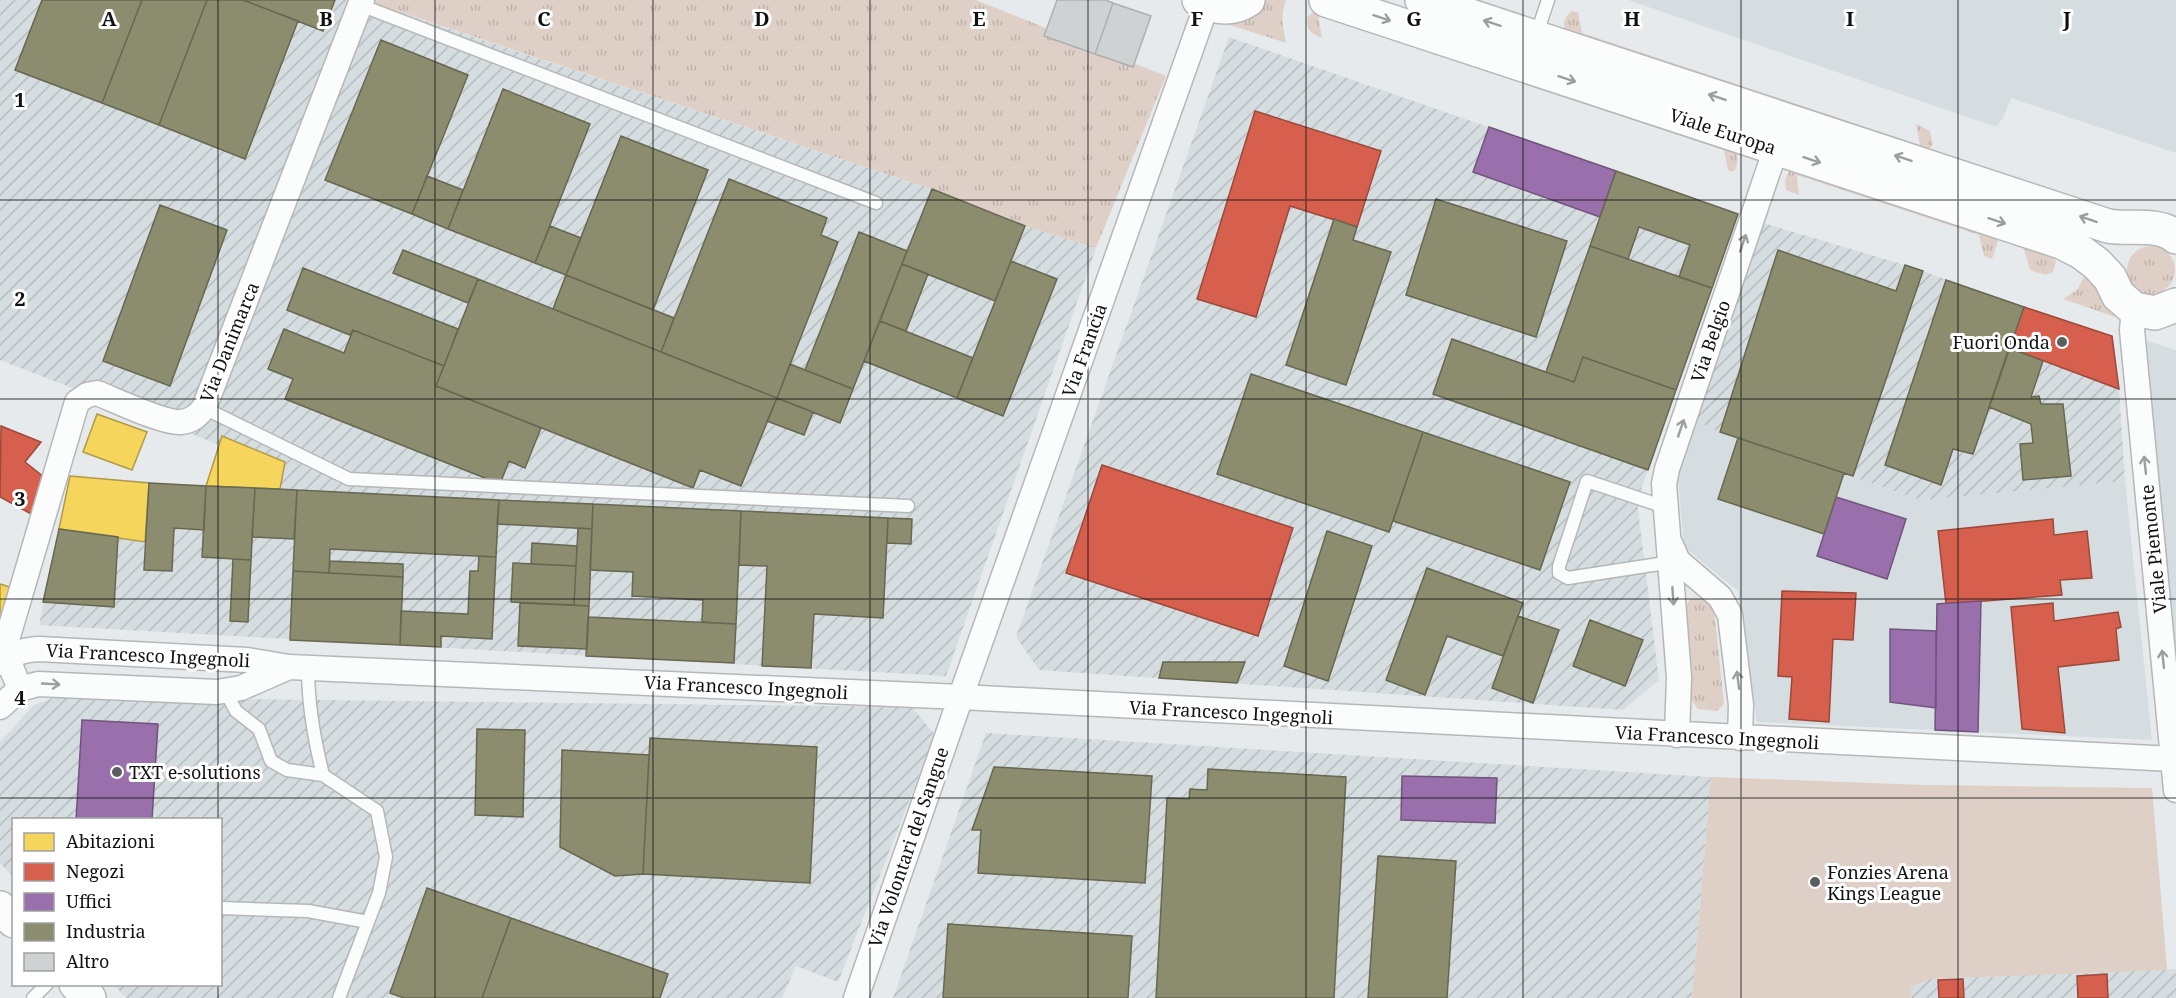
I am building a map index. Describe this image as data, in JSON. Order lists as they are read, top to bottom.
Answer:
{
  "streets": {
    "street": [
      "Viale Europa",
      "Via Belgio",
      "Via Danimarca",
      "Via Francia",
      "Viale Piemonte",
      "Via Francesco Ingegnoli",
      "Via Volontari del Sangue"
    ]
  },
  "crossings": [
    ["Viale Europa", "Via Belgio"],
    ["Viale Europa", "Viale Piemonte"],
    ["Via Belgio", "Via Francesco Ingegnoli"],
    ["Via Danimarca", "Via Francesco Ingegnoli"],
    ["Via Francia", "Via Francesco Ingegnoli"],
    ["Via Francia", "Via Volontari del Sangue"],
    ["Viale Piemonte", "Via Francesco Ingegnoli"],
    ["Via Francesco Ingegnoli", "Via Volontari del Sangue"]
  ],
  "one_way": ["Viale Piemonte"],
  "places": ["Fuori Onda", "TXT e-solutions", "Fonzies Arena Kings League"],
  "legend": [
    "Abitazioni",
    "Negozi",
    "Uffici",
    "Industria",
    "Altro"
  ],
  "grid": {
    "columns": [
      "A",
      "B",
      "C",
      "D",
      "E",
      "F",
      "G",
      "H",
      "I",
      "J"
    ],
    "rows": [
      "1",
      "2",
      "3",
      "4"
    ]
  }
}
